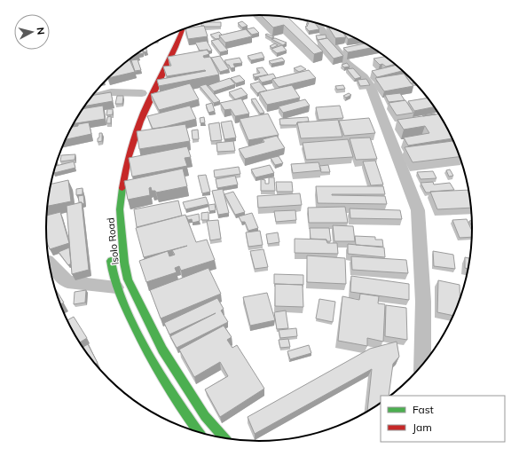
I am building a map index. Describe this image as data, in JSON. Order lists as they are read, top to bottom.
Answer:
{
  "streets": {
    "main road": ["Isolo Road"]
  },
  "legend": ["Fast", "Jam"],
  "north": "right"
}
